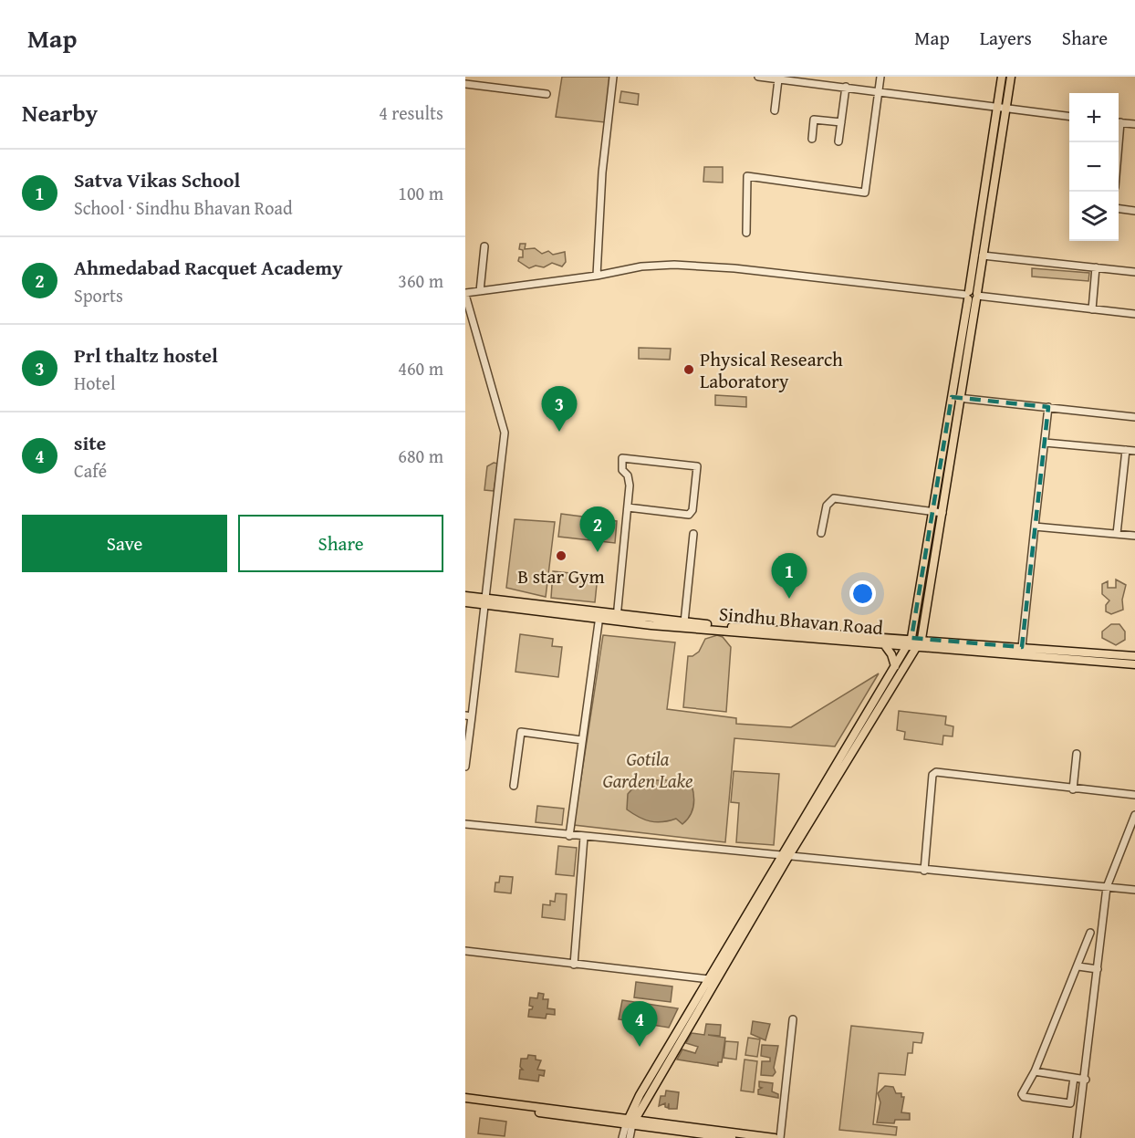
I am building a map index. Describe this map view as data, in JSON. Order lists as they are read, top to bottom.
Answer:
{
  "streets": {
    "main road": ["Sindhu Bhavan Road"]
  },
  "parks": ["Gotila Garden Lake"],
  "places": ["Physical Research Laboratory", "B star Gym"],
  "page": {
    "header": "Map",
    "nav": ["Map", "Layers", "Share"],
    "heading": ["Nearby", "4 results"],
    "map_buttons": ["+", "−"],
    "list": [
      {
        "mark": "1",
        "name": "Satva Vikas School",
        "note": "School · Sindhu Bhavan Road",
        "value": "100 m"
      },
      {
        "mark": "2",
        "name": "Ahmedabad Racquet Academy",
        "note": "Sports",
        "value": "360 m"
      },
      {
        "mark": "3",
        "name": "Prl thaltz hostel",
        "note": "Hotel",
        "value": "460 m"
      },
      {
        "mark": "4",
        "name": "site",
        "note": "Café",
        "value": "680 m"
      }
    ],
    "pins": [
      "3",
      "2",
      "1",
      "4"
    ],
    "buttons": ["Save", "Share"]
  }
}
